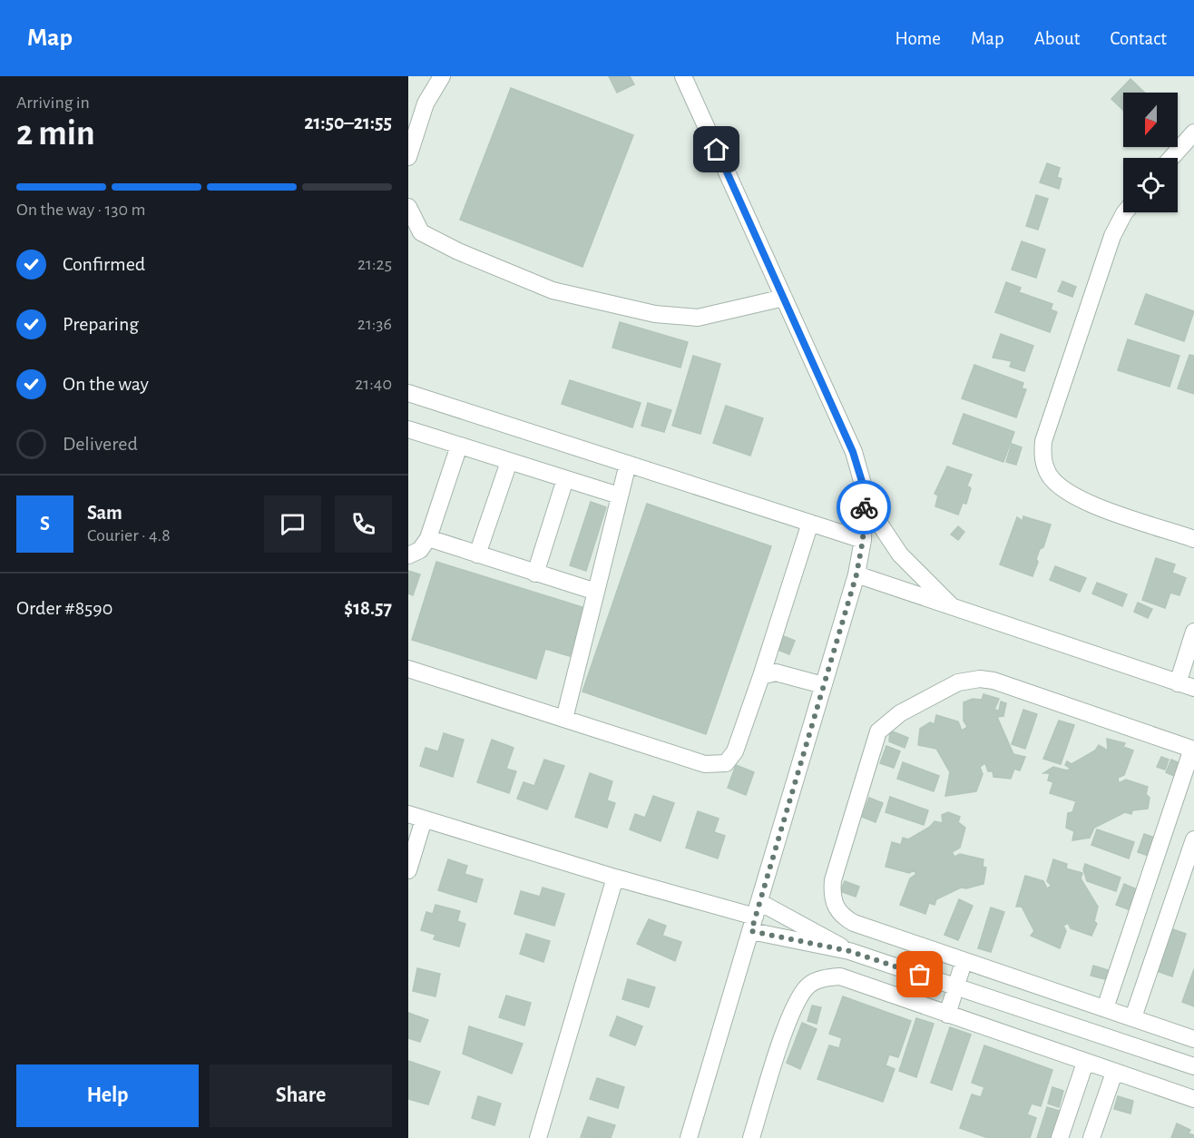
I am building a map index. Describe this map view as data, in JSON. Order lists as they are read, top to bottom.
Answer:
{
  "north": "bottom",
  "page": {
    "header": "Map",
    "nav": [
      "Home",
      "Map",
      "About",
      "Contact"
    ],
    "heading": ["2 min", "Arriving in", "21:50–21:55"],
    "panel": [
      "Sam",
      "Courier · 4.8",
      "Order #8590",
      "$18.57"
    ],
    "bar": "On the way · 130 m",
    "list": [
      ["Confirmed", "21:25"],
      ["Preparing", "21:36"],
      ["On the way", "21:40"],
      "Delivered"
    ],
    "round": "S",
    "buttons": ["Help", "Share"]
  }
}
